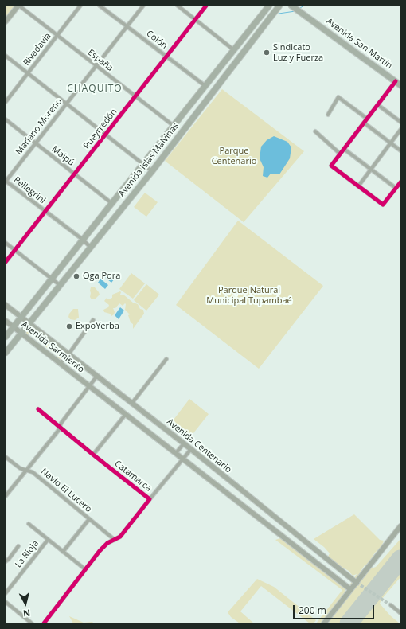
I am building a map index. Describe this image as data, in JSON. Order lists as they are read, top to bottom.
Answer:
{
  "streets": {
    "main road": [
      "Avenida San Martín",
      "Avenida Islas Malvinas",
      "Avenida Sarmiento",
      "Avenida Centenario"
    ],
    "street": [
      "Colón",
      "Rivadavia",
      "España",
      "Mariano Moreno",
      "Pueyrredón",
      "Maipú",
      "Pellegrini",
      "Catamarca",
      "Navio El Lucero",
      "La Rioja"
    ]
  },
  "crossings": [
    ["Colón", "Mariano Moreno"],
    ["Colón", "Pueyrredón"],
    ["Colón", "Avenida Islas Malvinas"],
    ["Rivadavia", "España"],
    ["España", "Mariano Moreno"],
    ["España", "Pueyrredón"],
    ["España", "Avenida Islas Malvinas"],
    ["Mariano Moreno", "Maipú"],
    ["Mariano Moreno", "Pellegrini"],
    ["Pueyrredón", "Maipú"],
    ["Pueyrredón", "Pellegrini"],
    ["Maipú", "Avenida Islas Malvinas"],
    ["Avenida Islas Malvinas", "Pellegrini"],
    ["Avenida Islas Malvinas", "Avenida Sarmiento"],
    ["Avenida Islas Malvinas", "Avenida Centenario"],
    ["Avenida Sarmiento", "Avenida Centenario"],
    ["Catamarca", "Navio El Lucero"]
  ],
  "districts": ["CHAQUITO"],
  "parks": ["Parque Centenario", "Parque Natural Municipal Tupambaé"],
  "places": ["Sindicato Luz y Fuerza", "Oga Pora", "ExpoYerba"],
  "scale_bar": "200 m",
  "north": "bottom"
}
